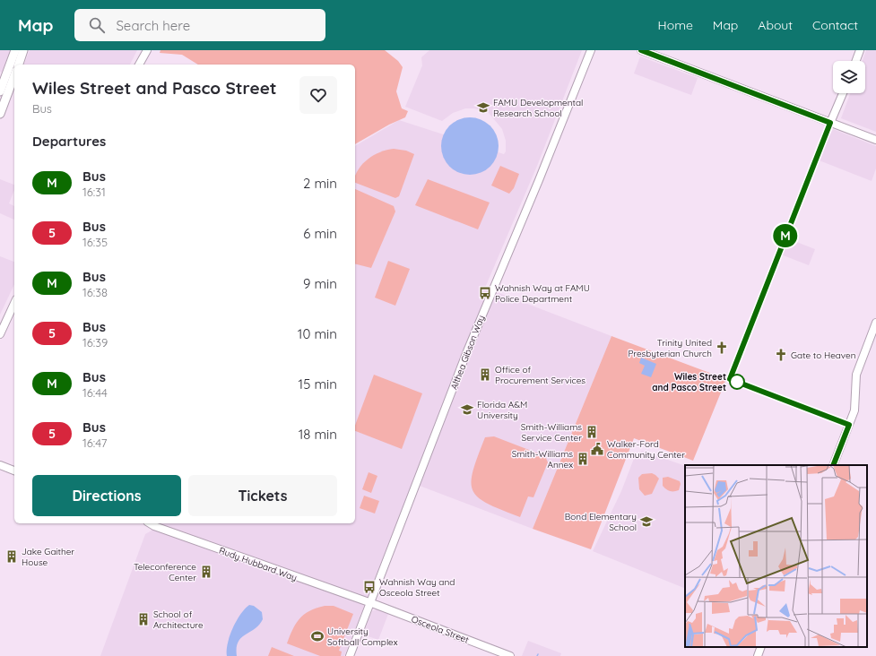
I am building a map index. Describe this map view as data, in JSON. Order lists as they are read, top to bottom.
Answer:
{
  "streets": {
    "street": ["Althea Gibson Way", "Rudy Hubbard Way", "Osceola Street"]
  },
  "crossings": [
    ["Althea Gibson Way", "Rudy Hubbard Way"],
    ["Althea Gibson Way", "Osceola Street"],
    ["Rudy Hubbard Way", "Osceola Street"]
  ],
  "places": {
    "school or university": ["FAMU Developmental Research School", "Florida A&M University", "Bond Elementary School"],
    "bus stop": ["Wahnish Way at FAMU Police Department", "Wahnish Way and Osceola Street"],
    "church": ["Trinity United Presbyterian Church", "Gate to Heaven"],
    "building": [
      "Office of Procurement Services",
      "Smith-Williams Service Center",
      "Smith-Williams Annex",
      "Jake Gaither House",
      "Teleconference Center",
      "School of Architecture"
    ],
    "other": ["Wiles Street and Pasco Street"],
    "public building": ["Walker-Ford Community Center"],
    "sports": ["University Softball Complex"]
  },
  "lines": ["bus line M"],
  "page": {
    "header": "Map",
    "search": "Search here",
    "nav": [
      "Home",
      "Map",
      "About",
      "Contact"
    ],
    "on_map": "M",
    "heading": [
      ["Wiles Street and Pasco Street", "Bus"],
      "Departures"
    ],
    "list": [
      {
        "mark": "M",
        "name": "Bus",
        "note": "16:31",
        "value": "2 min"
      },
      {
        "mark": "5",
        "name": "Bus",
        "note": "16:35",
        "value": "6 min"
      },
      {
        "mark": "M",
        "name": "Bus",
        "note": "16:38",
        "value": "9 min"
      },
      {
        "mark": "5",
        "name": "Bus",
        "note": "16:39",
        "value": "10 min"
      },
      {
        "mark": "M",
        "name": "Bus",
        "note": "16:44",
        "value": "15 min"
      },
      {
        "mark": "5",
        "name": "Bus",
        "note": "16:47",
        "value": "18 min"
      }
    ],
    "buttons": ["Directions", "Tickets"]
  }
}
